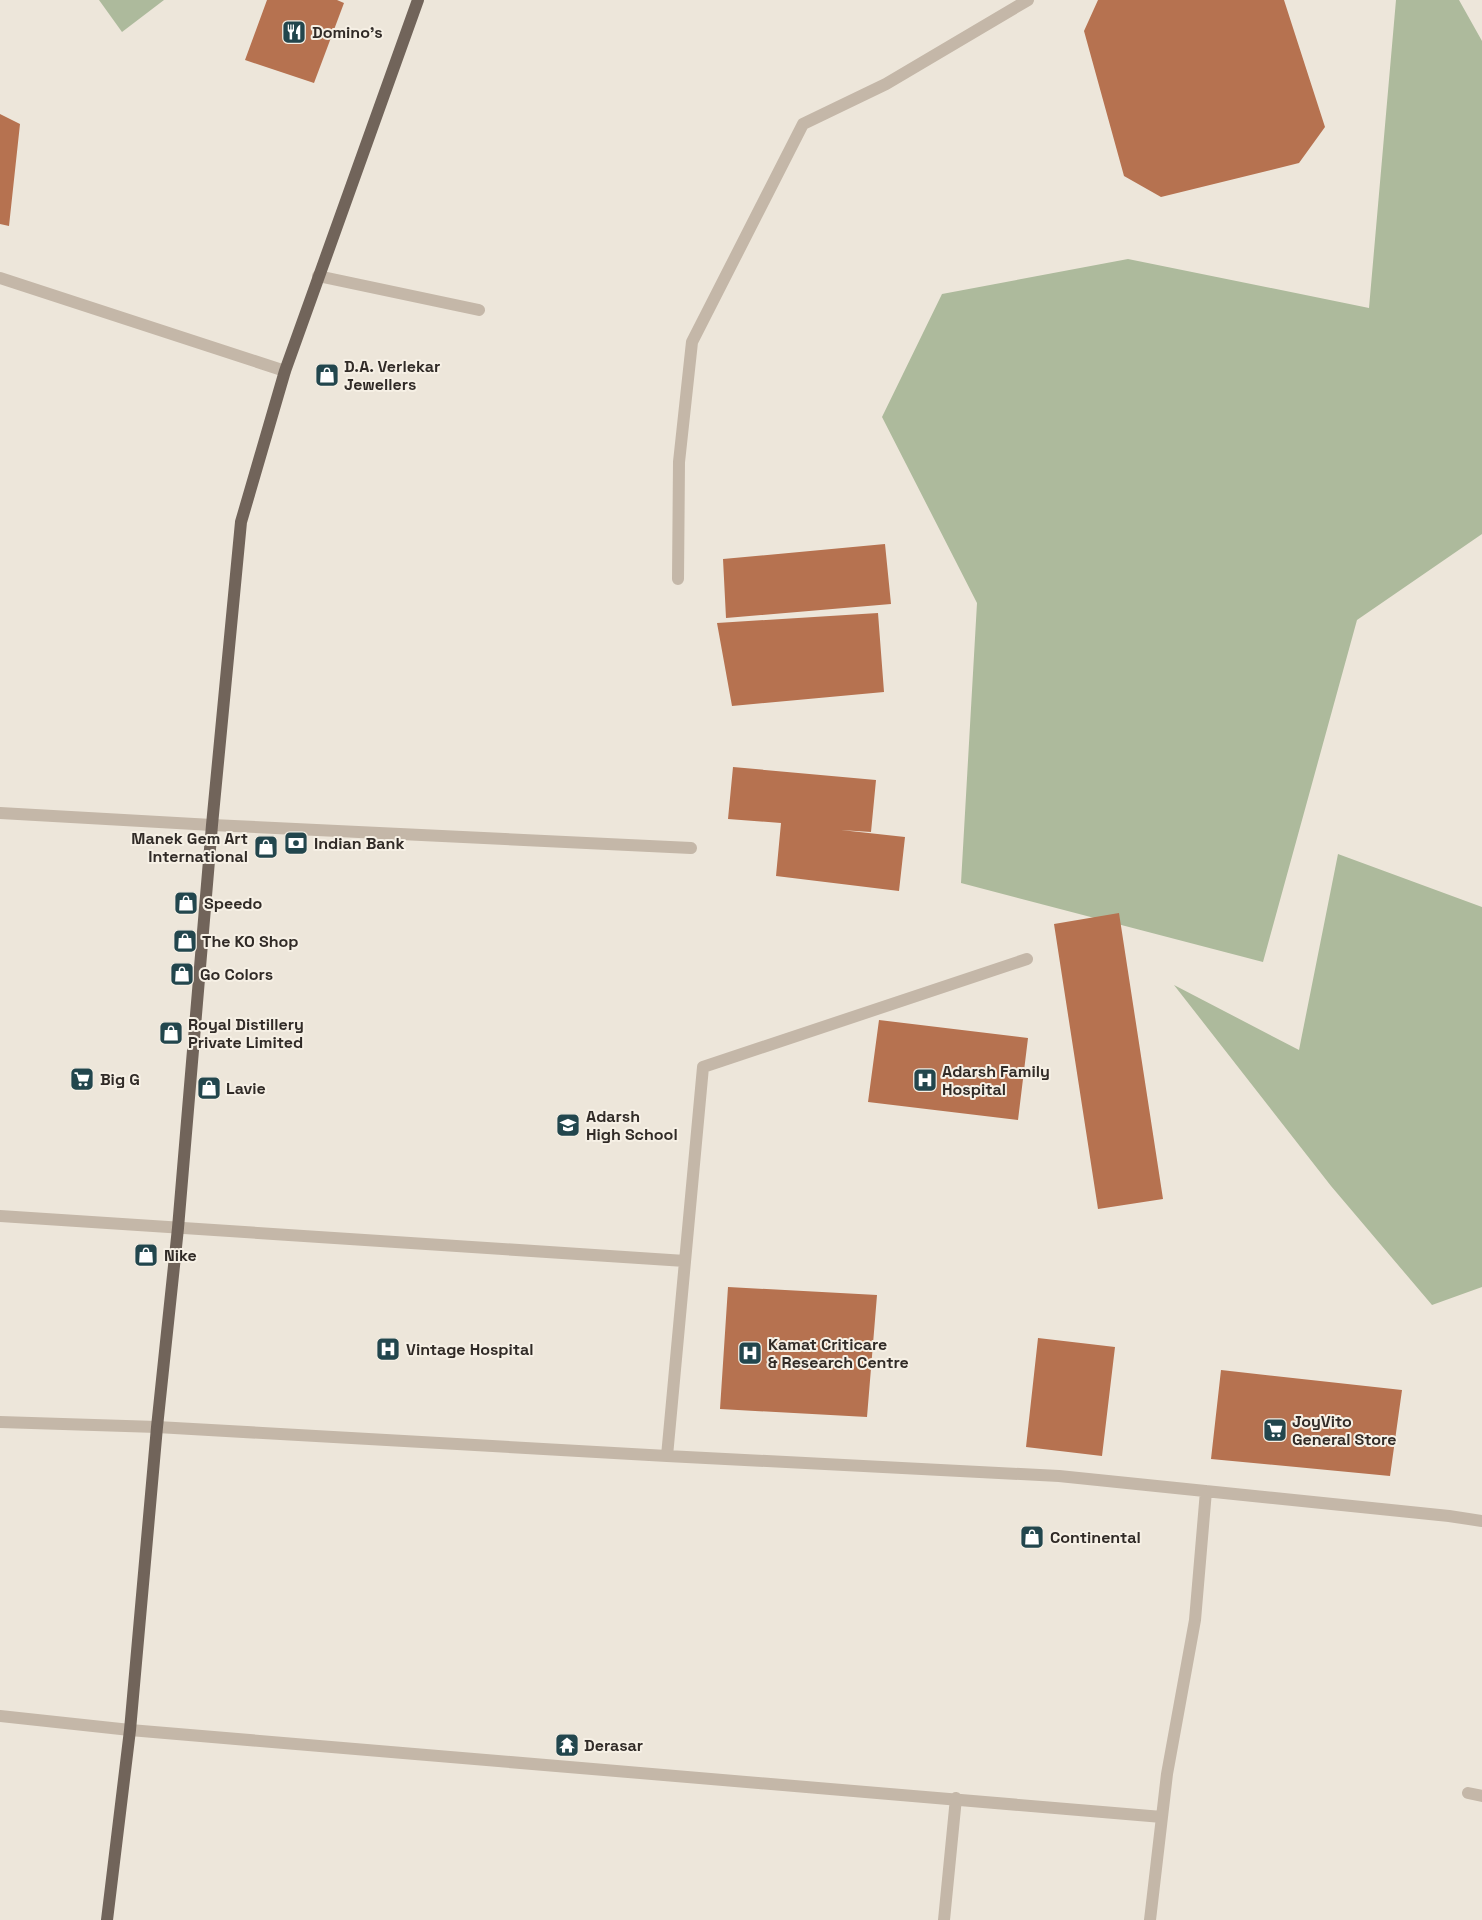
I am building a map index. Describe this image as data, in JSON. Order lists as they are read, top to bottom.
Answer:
{
  "places": {
    "restaurant": ["Domino's"],
    "shop": [
      "D.A. Verlekar Jewellers",
      "Manek Gem Art International",
      "Speedo",
      "The KO Shop",
      "Go Colors",
      "Royal Distillery Private Limited",
      "Lavie",
      "Nike",
      "Continental"
    ],
    "bank": ["Indian Bank"],
    "supermarket": ["Big G", "JoyVito General Store"],
    "hospital": ["Adarsh Family Hospital", "Vintage Hospital", "Kamat Criticare & Research Centre"],
    "school or university": ["Adarsh High School"],
    "temple": ["Derasar"]
  }
}
